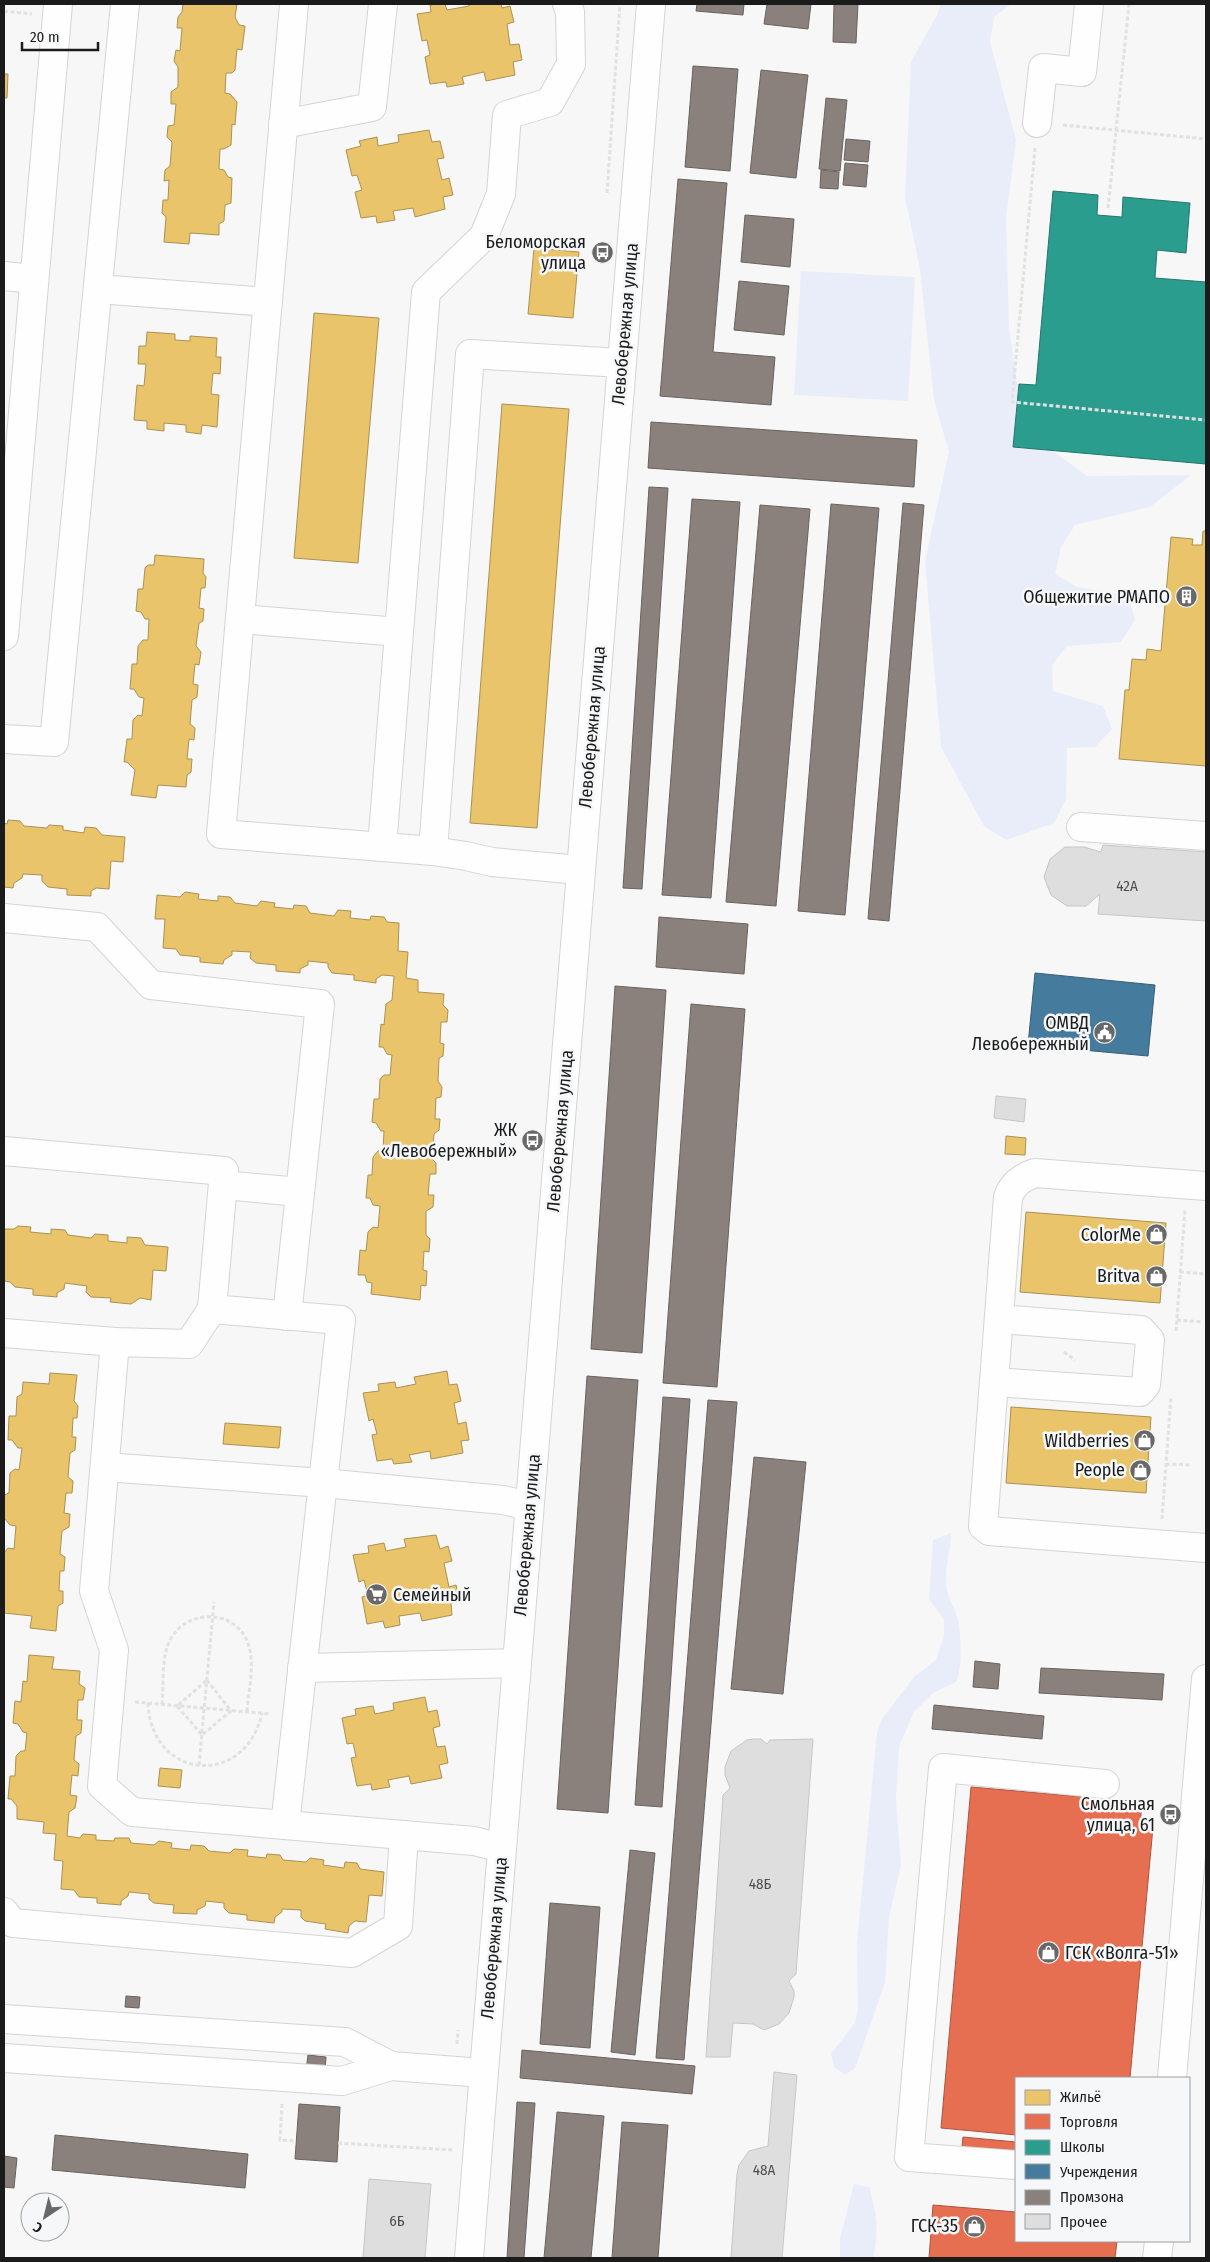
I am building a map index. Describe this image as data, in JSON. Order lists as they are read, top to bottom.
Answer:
{
  "streets": {
    "street": ["Левобережная улица"]
  },
  "places": {
    "bus stop": ["Беломорская улица", "ЖК «Левобережный»", "Смольная улица, 61"],
    "building": ["Общежитие РМАПО"],
    "public building": ["ОМВД Левобережный"],
    "shop": [
      "ColorMe",
      "Britva",
      "Wildberries",
      "People",
      "ГСК «Волга-51»",
      "ГСК-35"
    ],
    "supermarket": ["Семейный"]
  },
  "house_numbers": [
    "42А",
    "48Б",
    "48А",
    "6Б"
  ],
  "legend": [
    "Жильё",
    "Торговля",
    "Школы",
    "Учреждения",
    "Промзона",
    "Прочее"
  ],
  "scale_bar": "20 m",
  "north": "bottom left"
}
